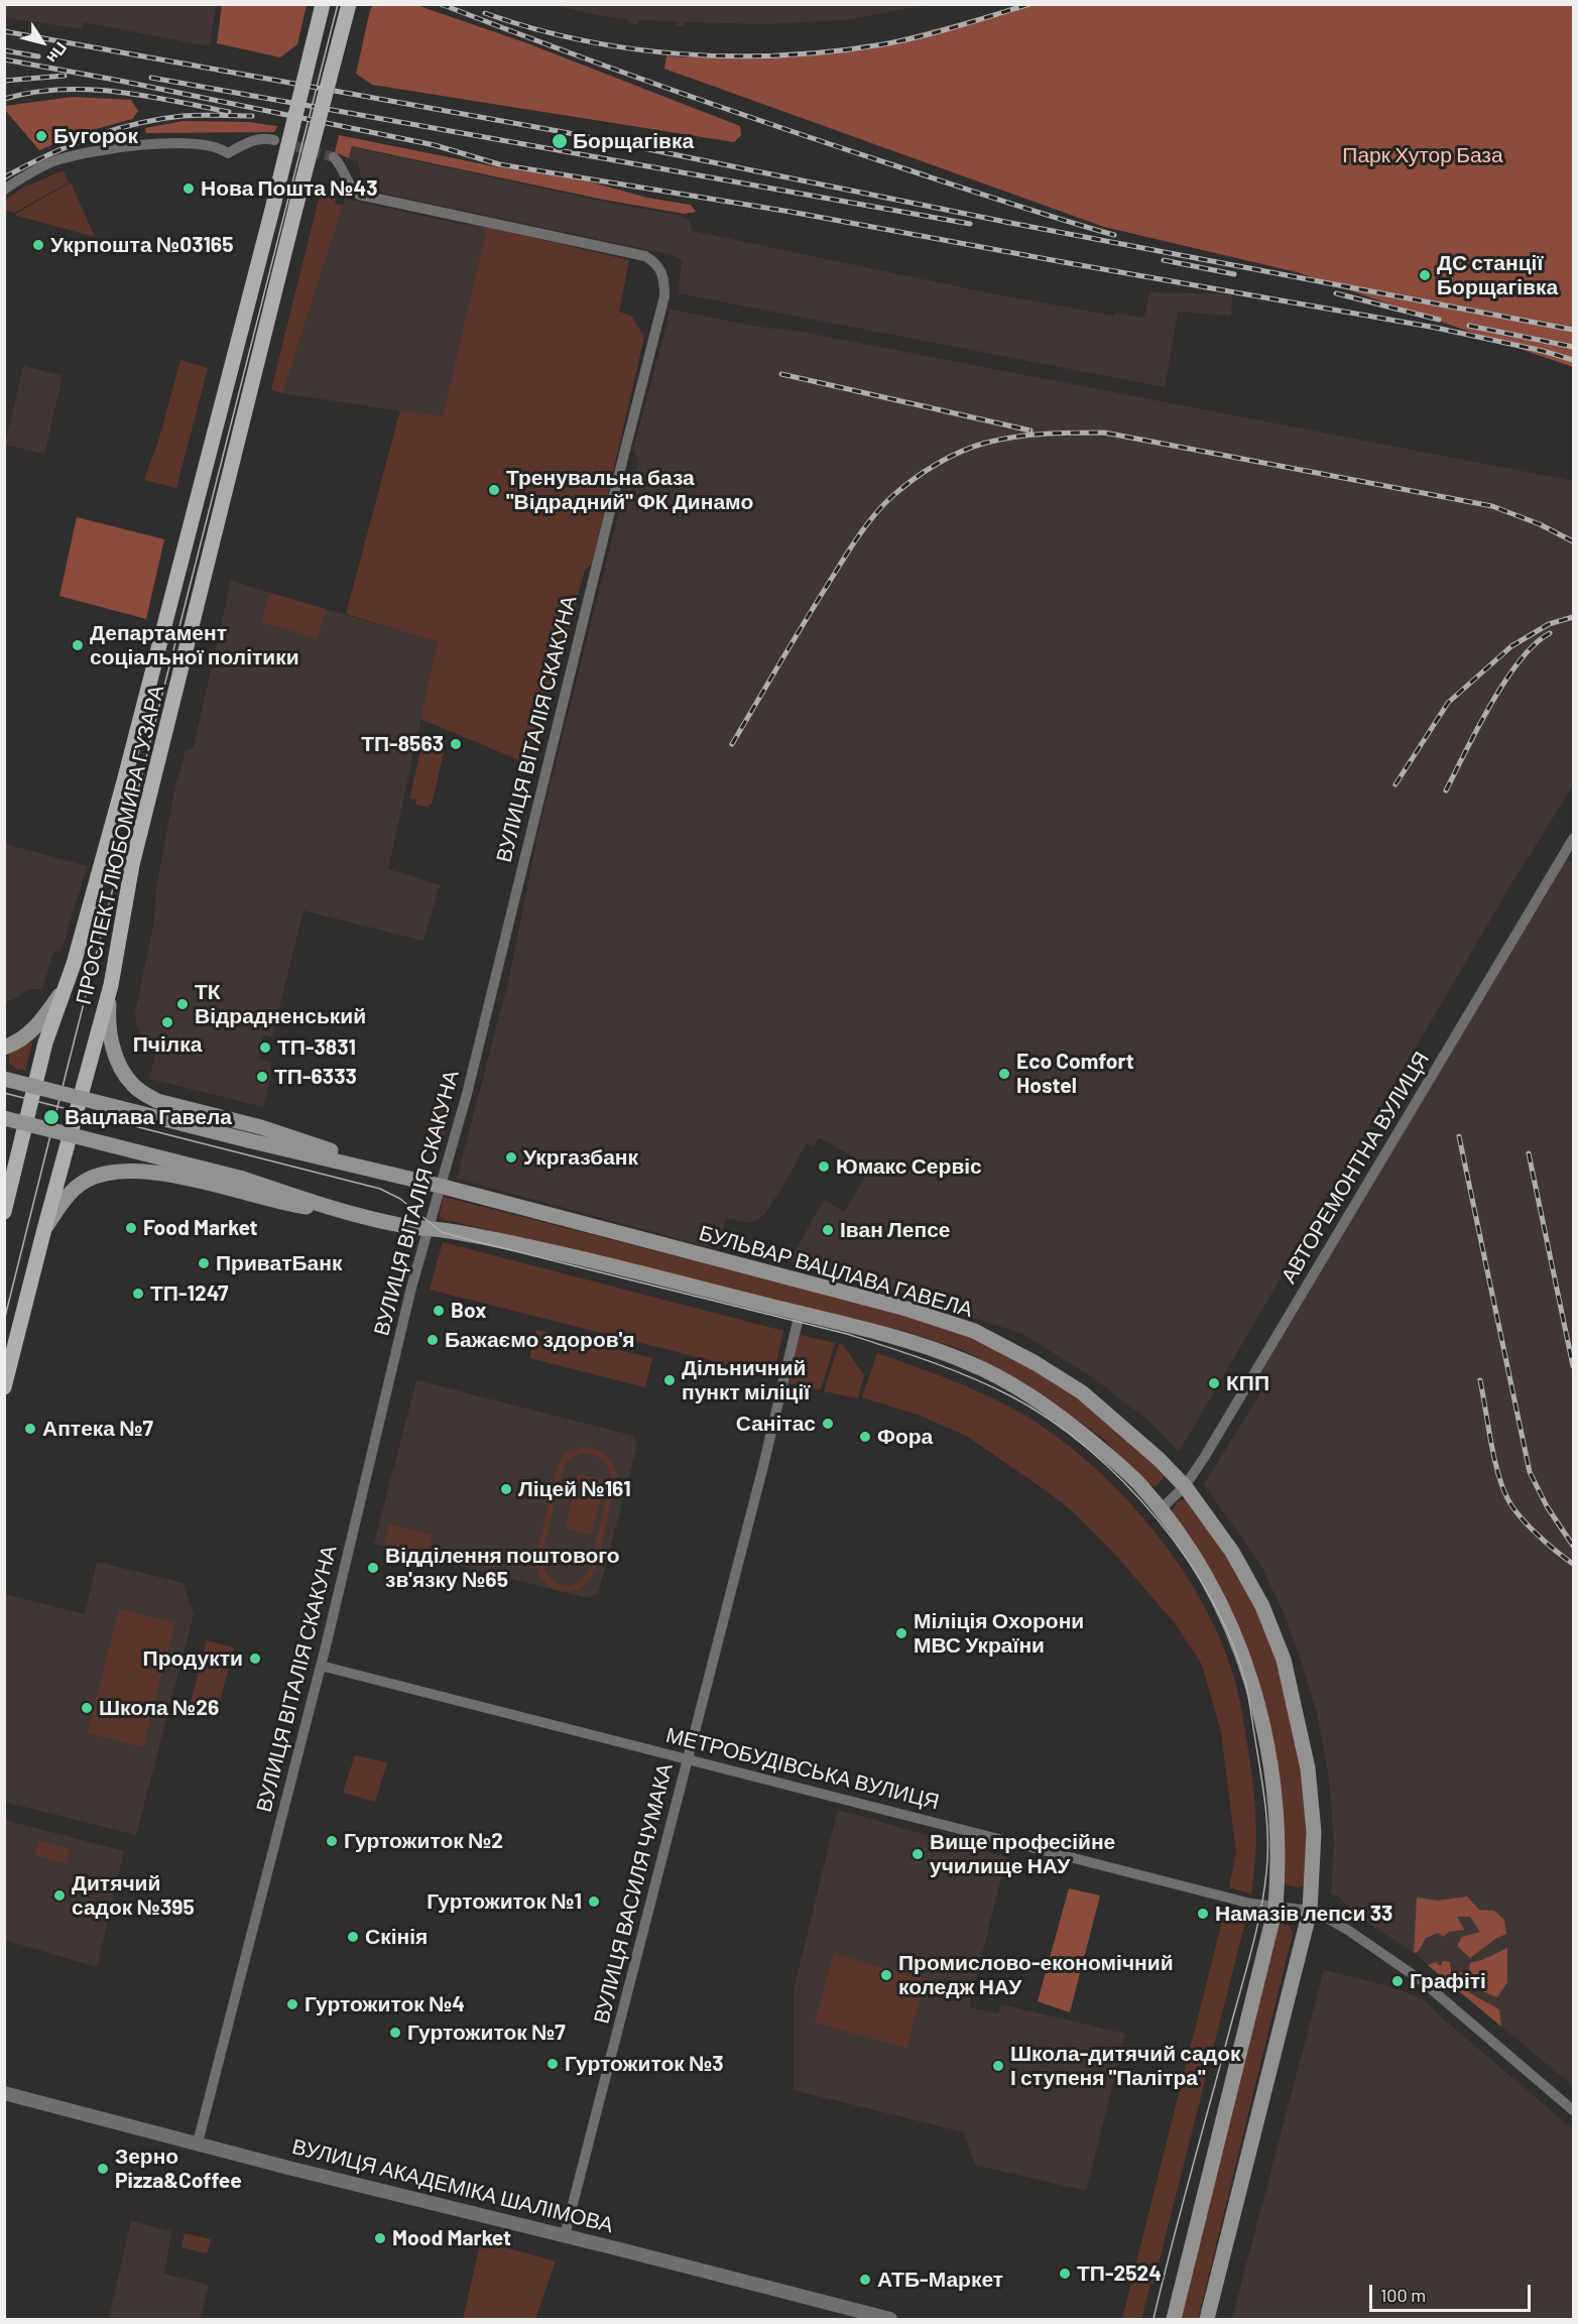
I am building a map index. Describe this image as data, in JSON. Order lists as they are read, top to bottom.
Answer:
{
  "streets": {
    "main road": ["ПРОСПЕКТ ЛЮБОМИРА ГУЗАРА", "БУЛЬВАР ВАЦЛАВА ГАВЕЛА"],
    "street": [
      "ВУЛИЦЯ ВІТАЛІЯ СКАКУНА",
      "АВТОРЕМОНТНА ВУЛИЦЯ",
      "МЕТРОБУДІВСЬКА ВУЛИЦЯ",
      "ВУЛИЦЯ ВАСИЛЯ ЧУМАКА",
      "ВУЛИЦЯ АКАДЕМІКА ШАЛІМОВА"
    ]
  },
  "crossings": [
    ["ВУЛИЦЯ ВІТАЛІЯ СКАКУНА", "БУЛЬВАР ВАЦЛАВА ГАВЕЛА"],
    ["ВУЛИЦЯ ВІТАЛІЯ СКАКУНА", "МЕТРОБУДІВСЬКА ВУЛИЦЯ"],
    ["ВУЛИЦЯ ВІТАЛІЯ СКАКУНА", "ВУЛИЦЯ АКАДЕМІКА ШАЛІМОВА"],
    ["АВТОРЕМОНТНА ВУЛИЦЯ", "БУЛЬВАР ВАЦЛАВА ГАВЕЛА"],
    ["БУЛЬВАР ВАЦЛАВА ГАВЕЛА", "МЕТРОБУДІВСЬКА ВУЛИЦЯ"],
    ["МЕТРОБУДІВСЬКА ВУЛИЦЯ", "ВУЛИЦЯ ВАСИЛЯ ЧУМАКА"],
    ["ВУЛИЦЯ ВАСИЛЯ ЧУМАКА", "ВУЛИЦЯ АКАДЕМІКА ШАЛІМОВА"]
  ],
  "parks": ["Парк Хутор База"],
  "places": [
    "Бугорок",
    "Борщагівка",
    "Нова Пошта №43",
    "Укрпошта №03165",
    "ДС станції Борщагівка",
    "Тренувальна база \"Відрадний\" ФК Динамо",
    "Департамент соціальної політики",
    "ТП-8563",
    "ТК Відрадненський",
    "Пчілка",
    "ТП-3831",
    "Eco Comfort Hostel",
    "ТП-6333",
    "Вацлава Гавела",
    "Укргазбанк",
    "Юмакс Сервіс",
    "Food Market",
    "Іван Лепсе",
    "ПриватБанк",
    "ТП-1247",
    "Box",
    "Бажаємо здоров'я",
    "Дільничний пункт міліції",
    "КПП",
    "Санітас",
    "Аптека №7",
    "Фора",
    "Ліцей №161",
    "Відділення поштового зв'язку №65",
    "Міліція Охорони МВС України",
    "Продукти",
    "Школа №26",
    "Гуртожиток №2",
    "Вище професійне училище НАУ",
    "Дитячий садок №395",
    "Гуртожиток №1",
    "Намазів лепси 33",
    "Скінія",
    "Промислово-економічний коледж НАУ",
    "Графіті",
    "Гуртожиток №4",
    "Гуртожиток №7",
    "Гуртожиток №3",
    "Школа-дитячий садок І ступеня \"Палітра\"",
    "Зерно Pizza&Coffee",
    "Mood Market",
    "ТП-2524",
    "АТБ-Маркет"
  ],
  "scale_bar": "100 m",
  "north": "bottom right"
}
